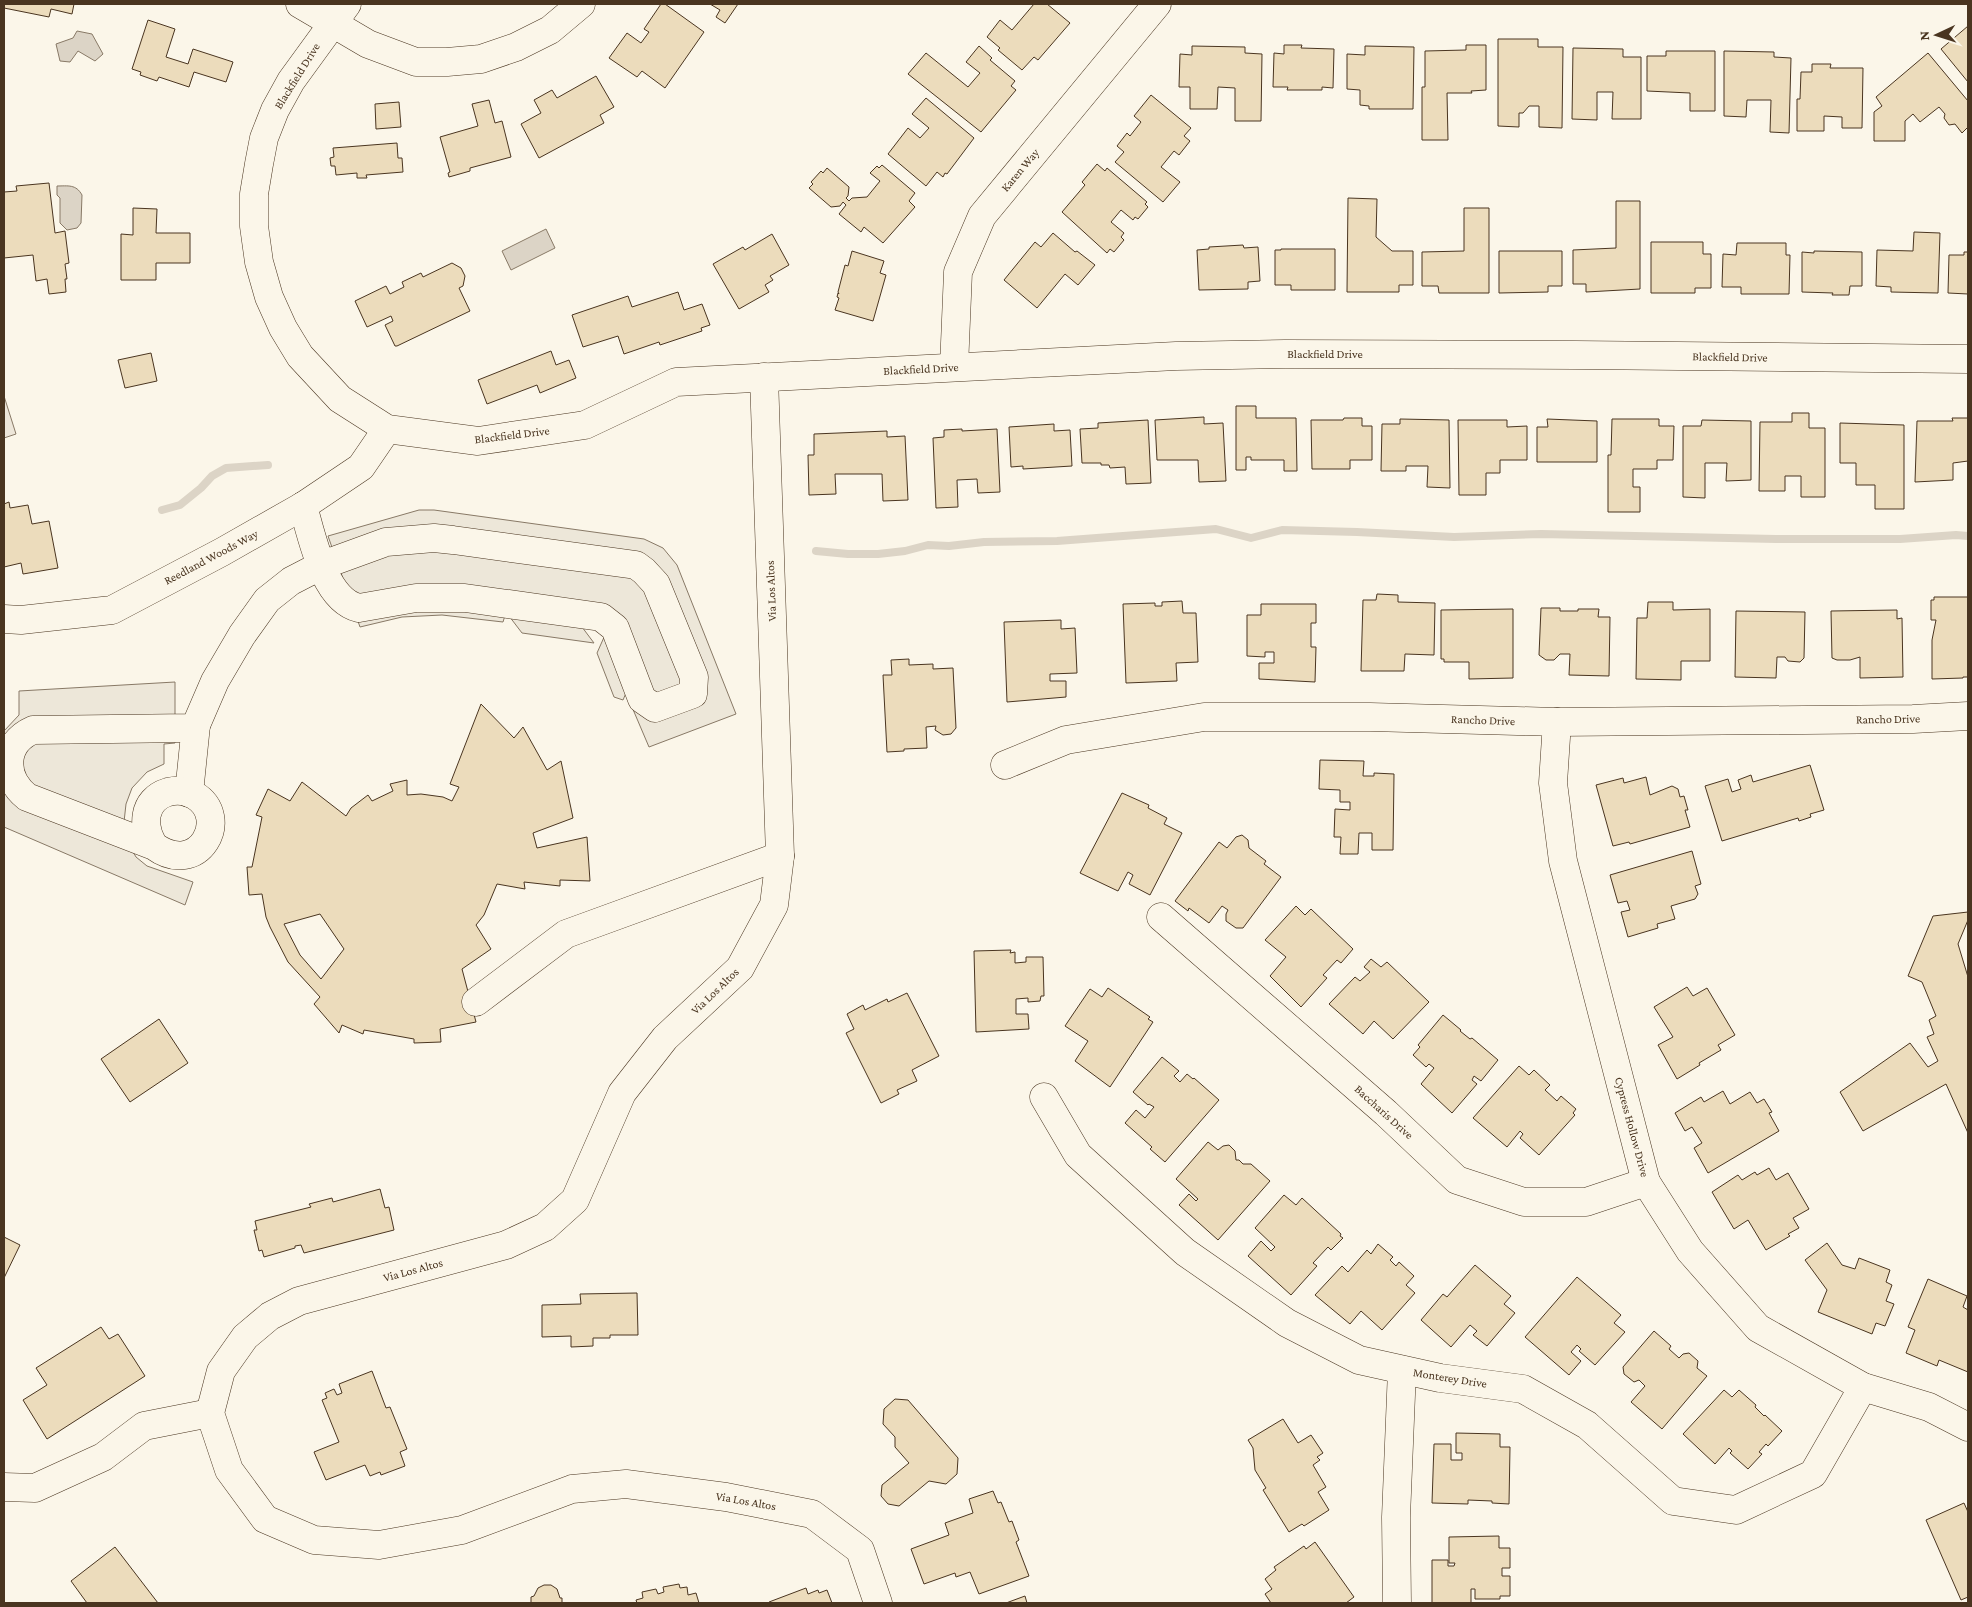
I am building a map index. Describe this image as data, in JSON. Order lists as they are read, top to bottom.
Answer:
{
  "streets": {
    "street": [
      "Blackfield Drive",
      "Karen Way",
      "Reedland Woods Way",
      "Via Los Altos",
      "Rancho Drive",
      "Baccharis Drive",
      "Cypress Hollow Drive",
      "Monterey Drive"
    ]
  },
  "crossings": [
    ["Blackfield Drive", "Karen Way"],
    ["Blackfield Drive", "Reedland Woods Way"],
    ["Blackfield Drive", "Via Los Altos"],
    ["Rancho Drive", "Cypress Hollow Drive"],
    ["Baccharis Drive", "Cypress Hollow Drive"],
    ["Cypress Hollow Drive", "Monterey Drive"]
  ],
  "north": "left"
}
